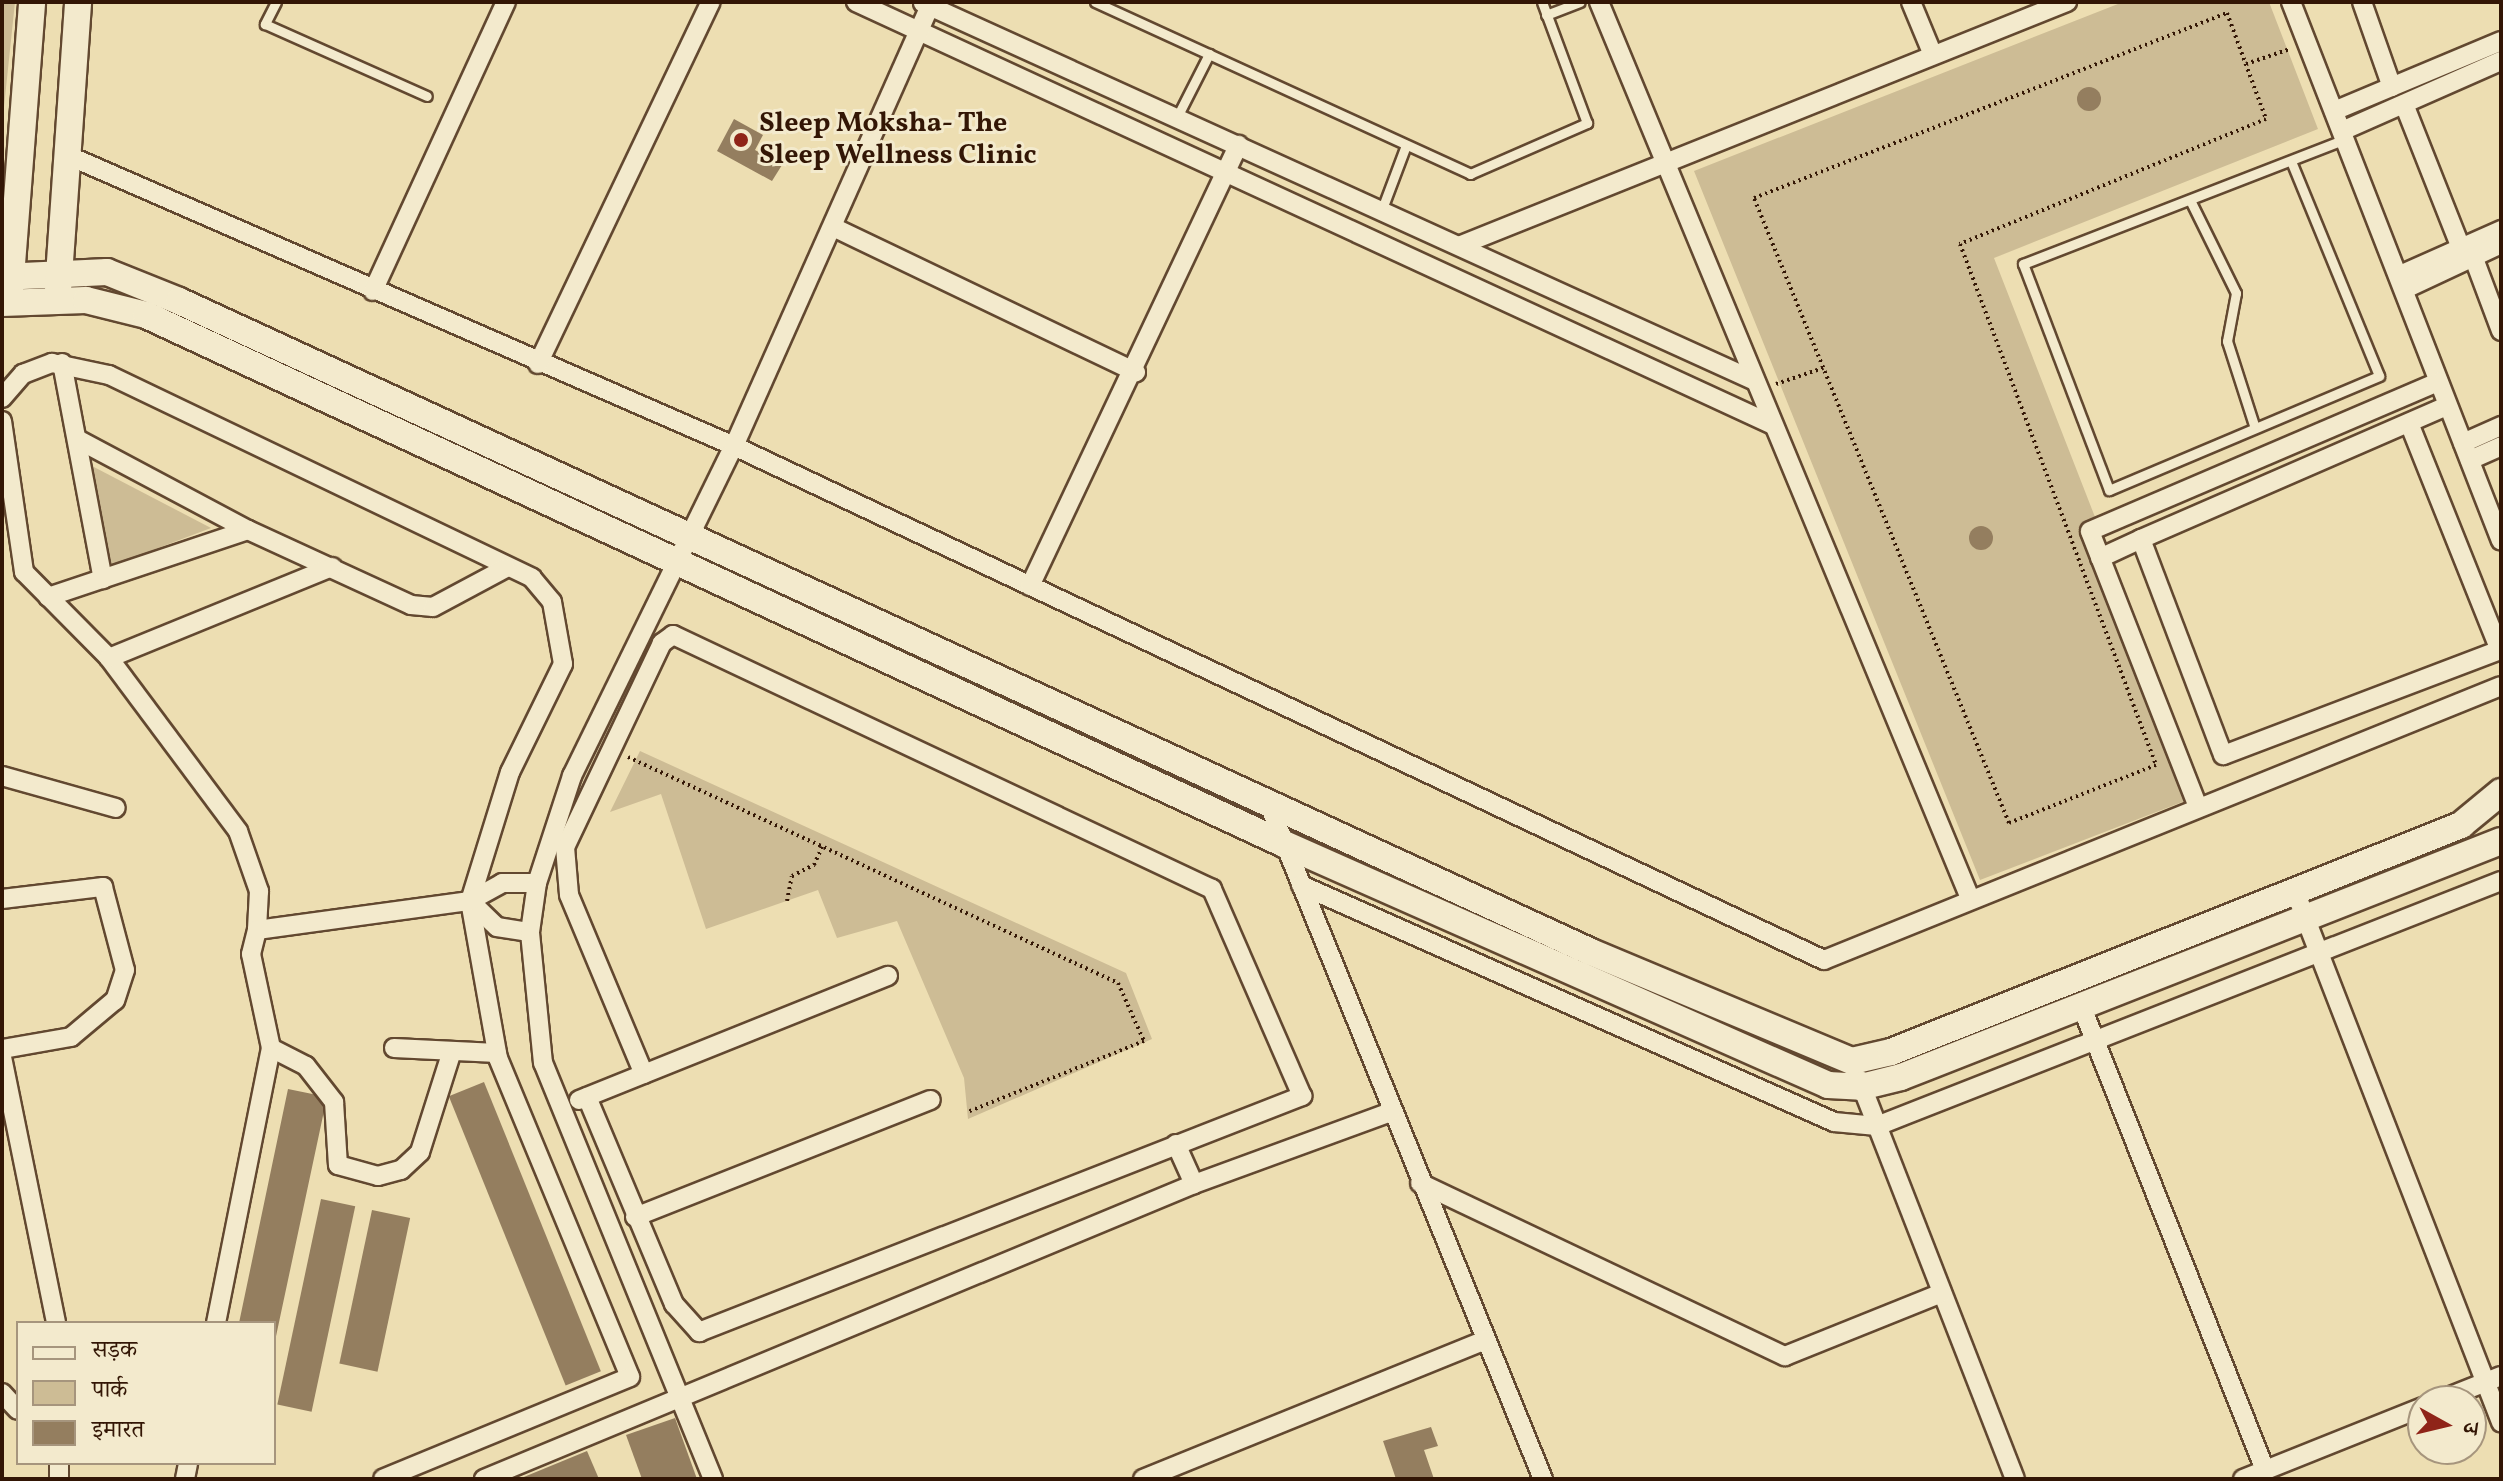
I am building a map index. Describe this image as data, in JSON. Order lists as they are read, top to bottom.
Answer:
{
  "places": ["Sleep Moksha- The Sleep Wellness Clinic"],
  "legend": ["सड़क", "पार्क", "इमारत"],
  "north": "right"
}
